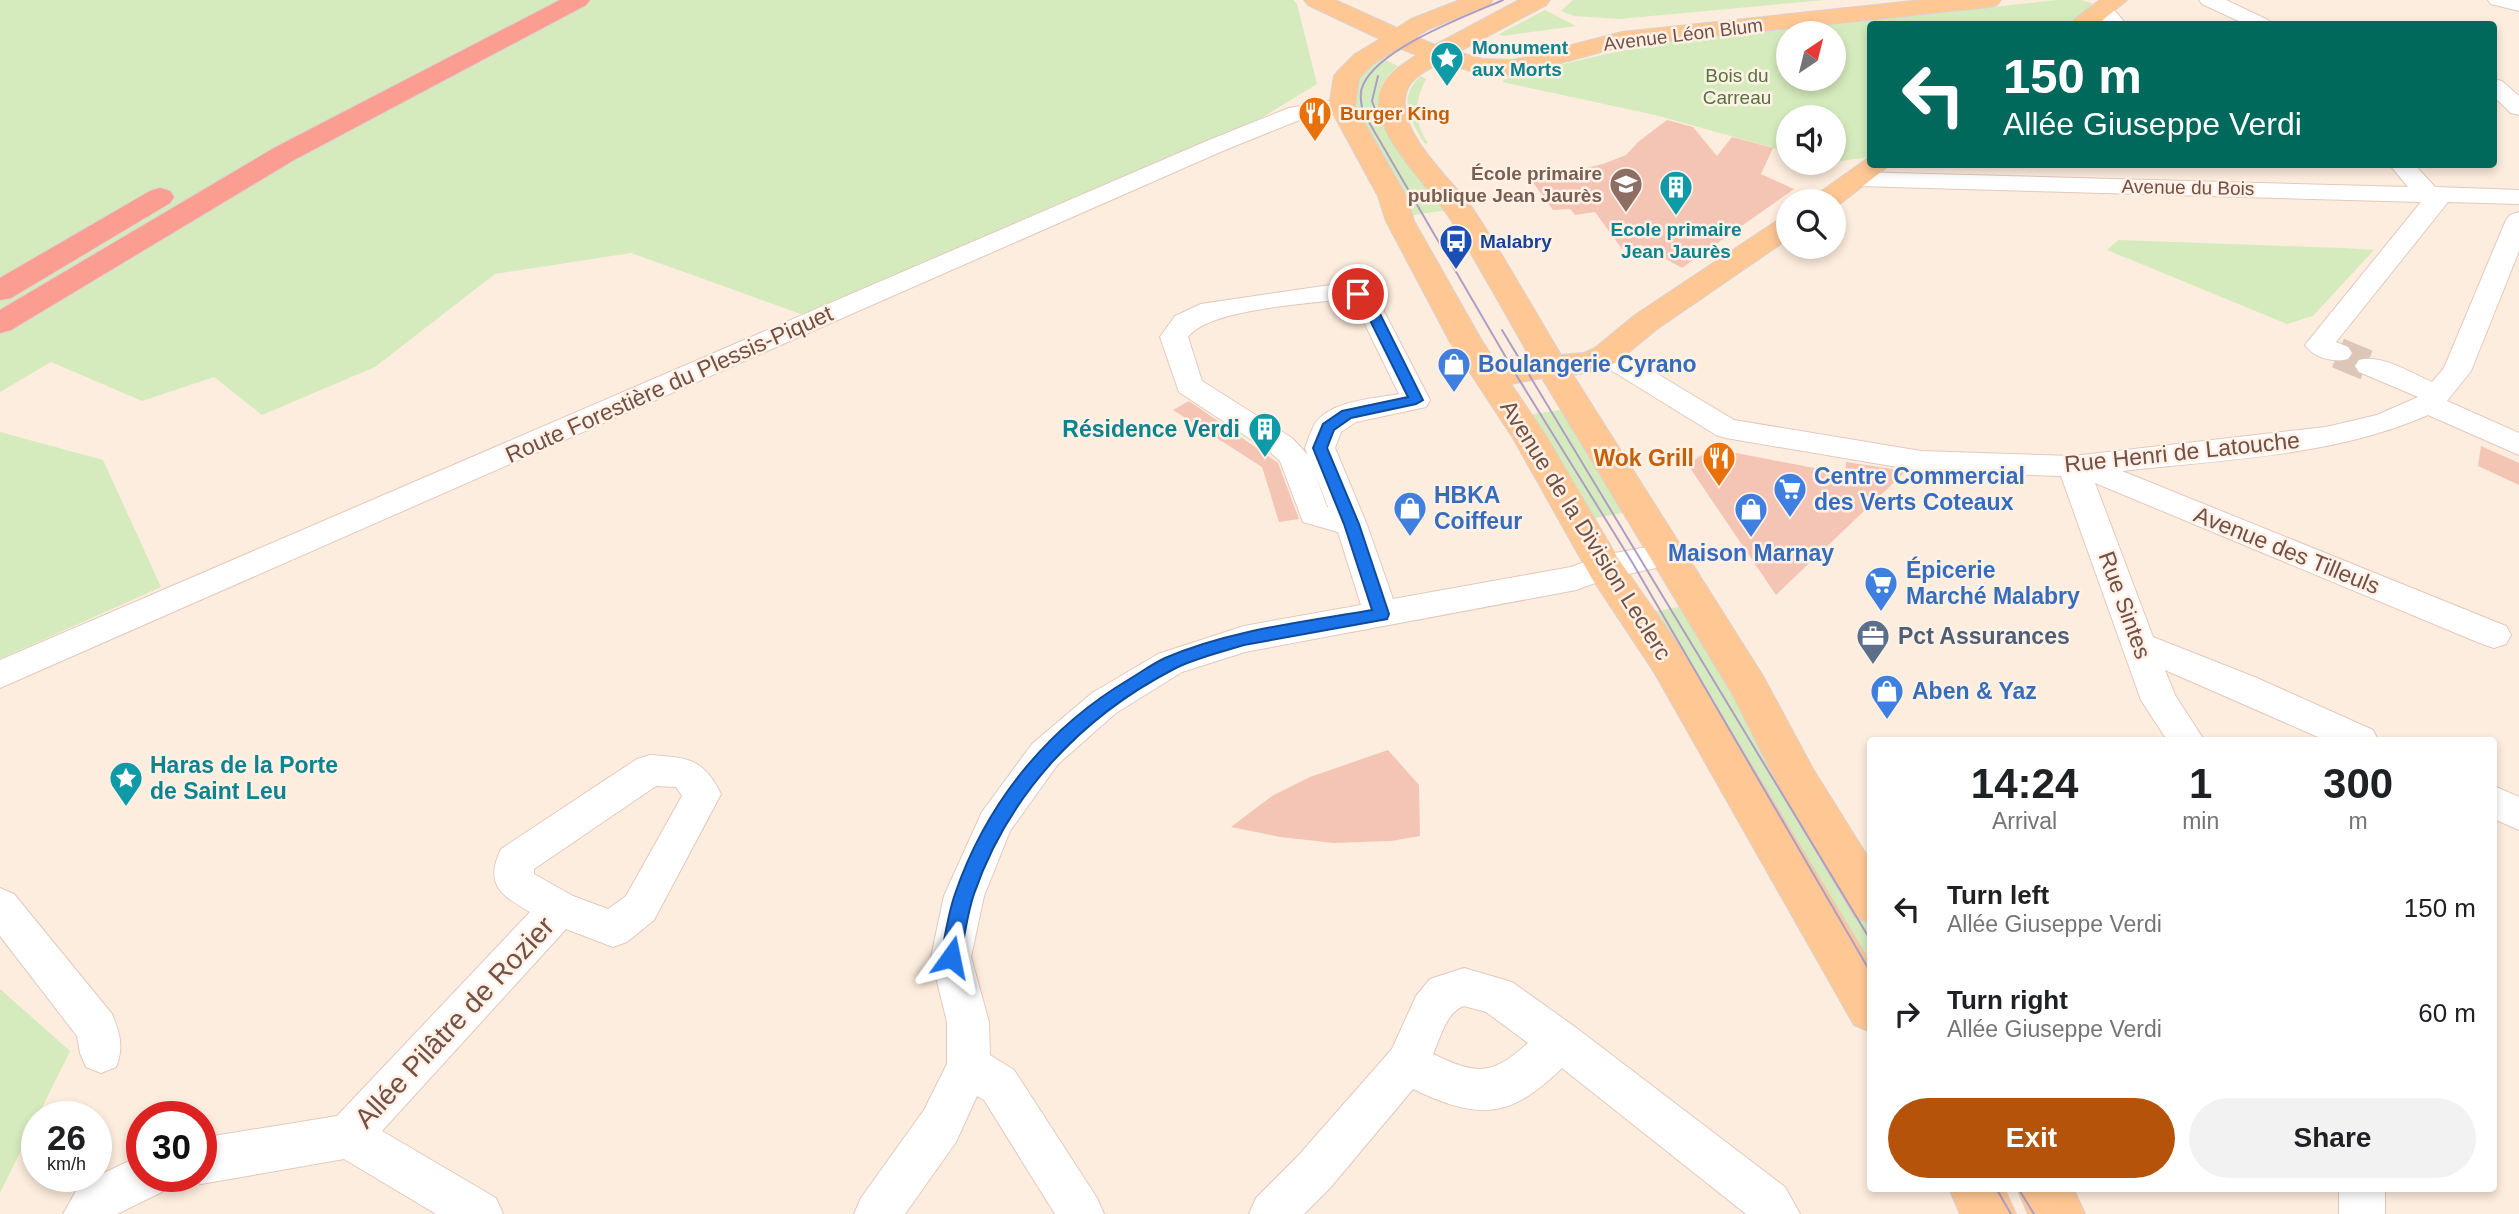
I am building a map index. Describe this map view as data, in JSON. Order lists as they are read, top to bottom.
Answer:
{
  "streets": {
    "main road": ["Avenue Léon Blum", "Avenue de la Division Leclerc"],
    "street": [
      "Avenue du Bois",
      "Route Forestière du Plessis-Piquet",
      "Rue Henri de Latouche",
      "Avenue des Tilleuls",
      "Rue Sintes",
      "Allée Pilâtre de Rozier"
    ]
  },
  "crossings": [
    ["Avenue du Bois", "Rue Henri de Latouche"],
    ["Route Forestière du Plessis-Piquet", "Avenue de la Division Leclerc"],
    ["Rue Henri de Latouche", "Avenue des Tilleuls"],
    ["Rue Henri de Latouche", "Rue Sintes"],
    ["Avenue des Tilleuls", "Rue Sintes"]
  ],
  "parks": ["Bois du Carreau"],
  "places": {
    "place": ["Monument aux Morts", "Haras de la Porte de Saint Leu"],
    "restaurant": ["Burger King", "Wok Grill"],
    "school or university": ["École primaire publique Jean Jaurès"],
    "building": ["Ecole primaire Jean Jaurès", "Résidence Verdi"],
    "bus stop": ["Malabry"],
    "shop": [
      "Boulangerie Cyrano",
      "HBKA Coiffeur",
      "Maison Marnay",
      "Aben & Yaz"
    ],
    "supermarket": ["Centre Commercial des Verts Coteaux", "Épicerie Marché Malabry"],
    "office": ["Pct Assurances"]
  },
  "north": "top right",
  "page": {
    "turn": ["150 m", "Allée Giuseppe Verdi"],
    "eta": [
      "14:24",
      "Arrival",
      "1",
      "min",
      "300",
      "m"
    ],
    "list": [
      {
        "name": "Turn left",
        "note": "Allée Giuseppe Verdi",
        "value": "150 m"
      },
      {
        "name": "Turn right",
        "note": "Allée Giuseppe Verdi",
        "value": "60 m"
      }
    ],
    "buttons": ["Exit", "Share"],
    "speed": "26 km/h",
    "limit": "30"
  }
}
